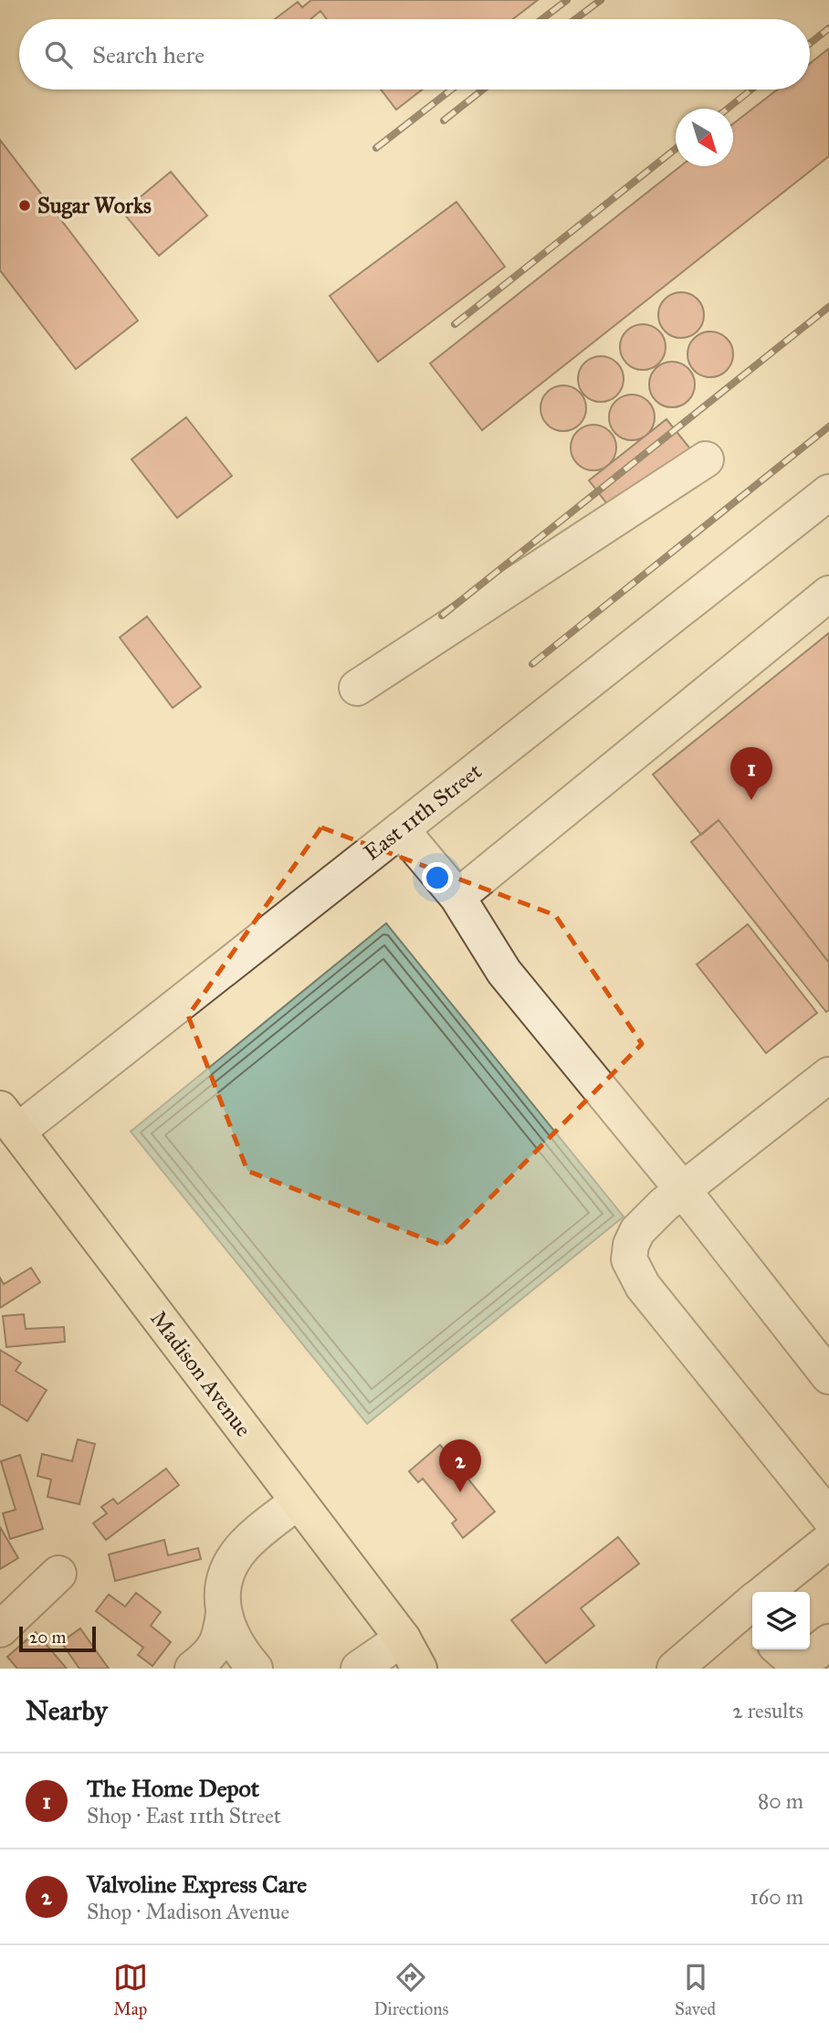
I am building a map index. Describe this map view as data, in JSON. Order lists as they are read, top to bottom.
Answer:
{
  "streets": {
    "main road": ["Madison Avenue"],
    "street": ["East 11th Street"]
  },
  "crossings": [
    ["East 11th Street", "Madison Avenue"]
  ],
  "places": ["Sugar Works"],
  "scale_bar": "20 m",
  "north": "bottom right",
  "page": {
    "search": "Search here",
    "pins": ["1", "2"],
    "scale": "20 m",
    "heading": ["Nearby", "2 results"],
    "list": [
      {
        "mark": "1",
        "name": "The Home Depot",
        "note": "Shop · East 11th Street",
        "value": "80 m"
      },
      {
        "mark": "2",
        "name": "Valvoline Express Care",
        "note": "Shop · Madison Avenue",
        "value": "160 m"
      }
    ],
    "nav": ["Map", "Directions", "Saved"]
  }
}
